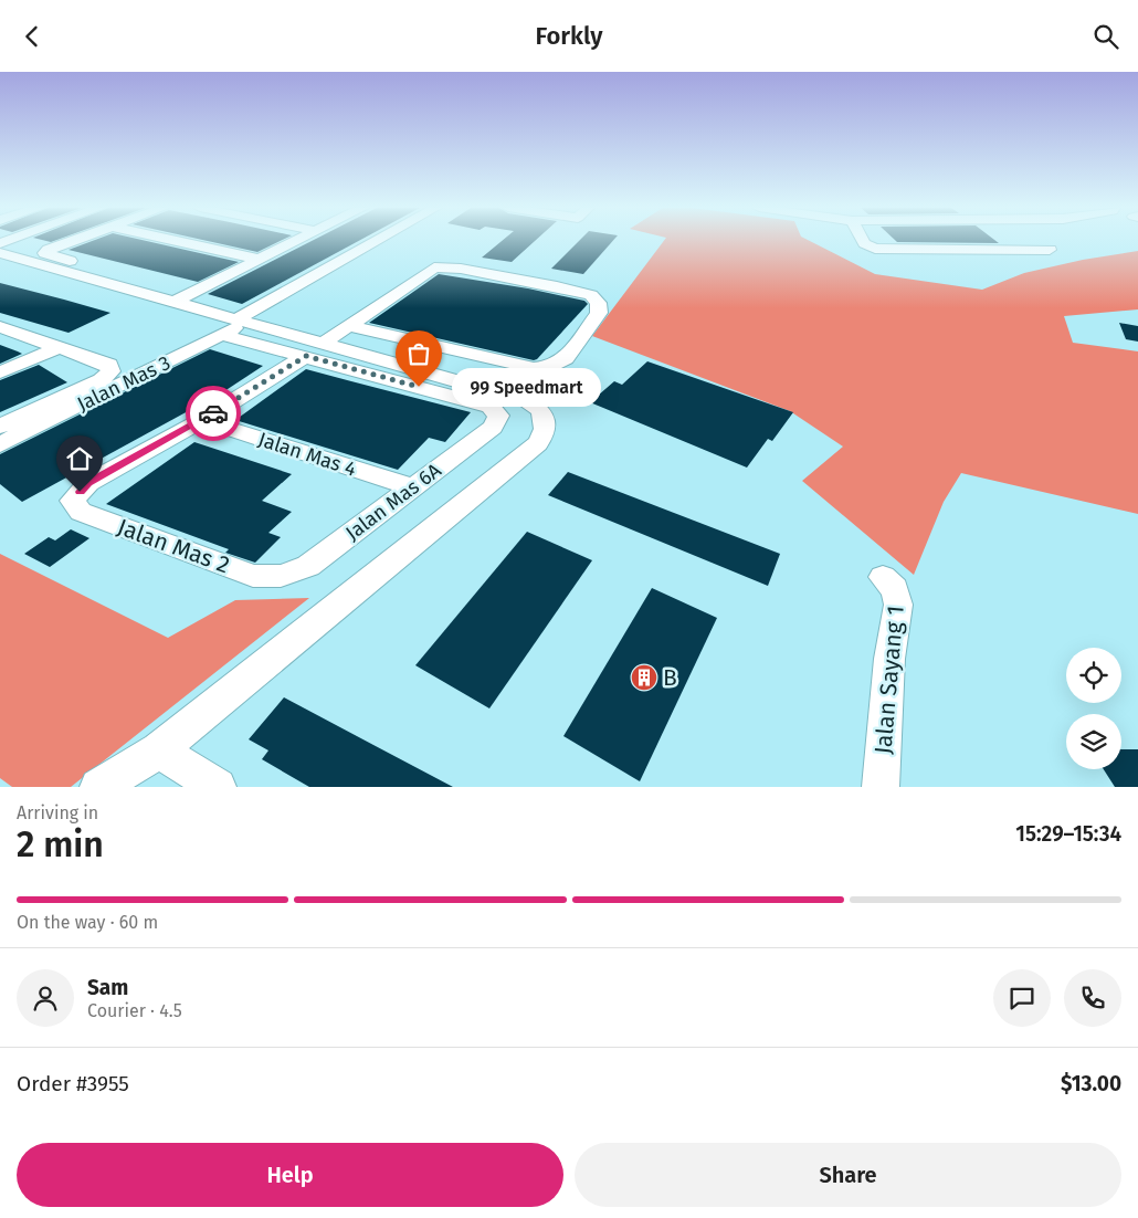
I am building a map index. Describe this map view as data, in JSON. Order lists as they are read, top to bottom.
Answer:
{
  "streets": {
    "street": [
      "Jalan Mas 3",
      "Jalan Mas 4",
      "Jalan Mas 6A",
      "Jalan Mas 2",
      "Jalan Sayang 1"
    ]
  },
  "crossings": [
    ["Jalan Mas 4", "Jalan Mas 6A"],
    ["Jalan Mas 4", "Jalan Mas 2"],
    ["Jalan Mas 6A", "Jalan Mas 2"]
  ],
  "places": {
    "other": ["99 Speedmart"],
    "building": ["B"]
  },
  "page": {
    "header": "Forkly",
    "bubble": "99 Speedmart",
    "heading": ["2 min", "Arriving in", "15:29–15:34"],
    "panel": [
      "Sam",
      "Courier · 4.5",
      "Order #3955",
      "$13.00"
    ],
    "bar": "On the way · 60 m",
    "buttons": ["Help", "Share"]
  }
}
